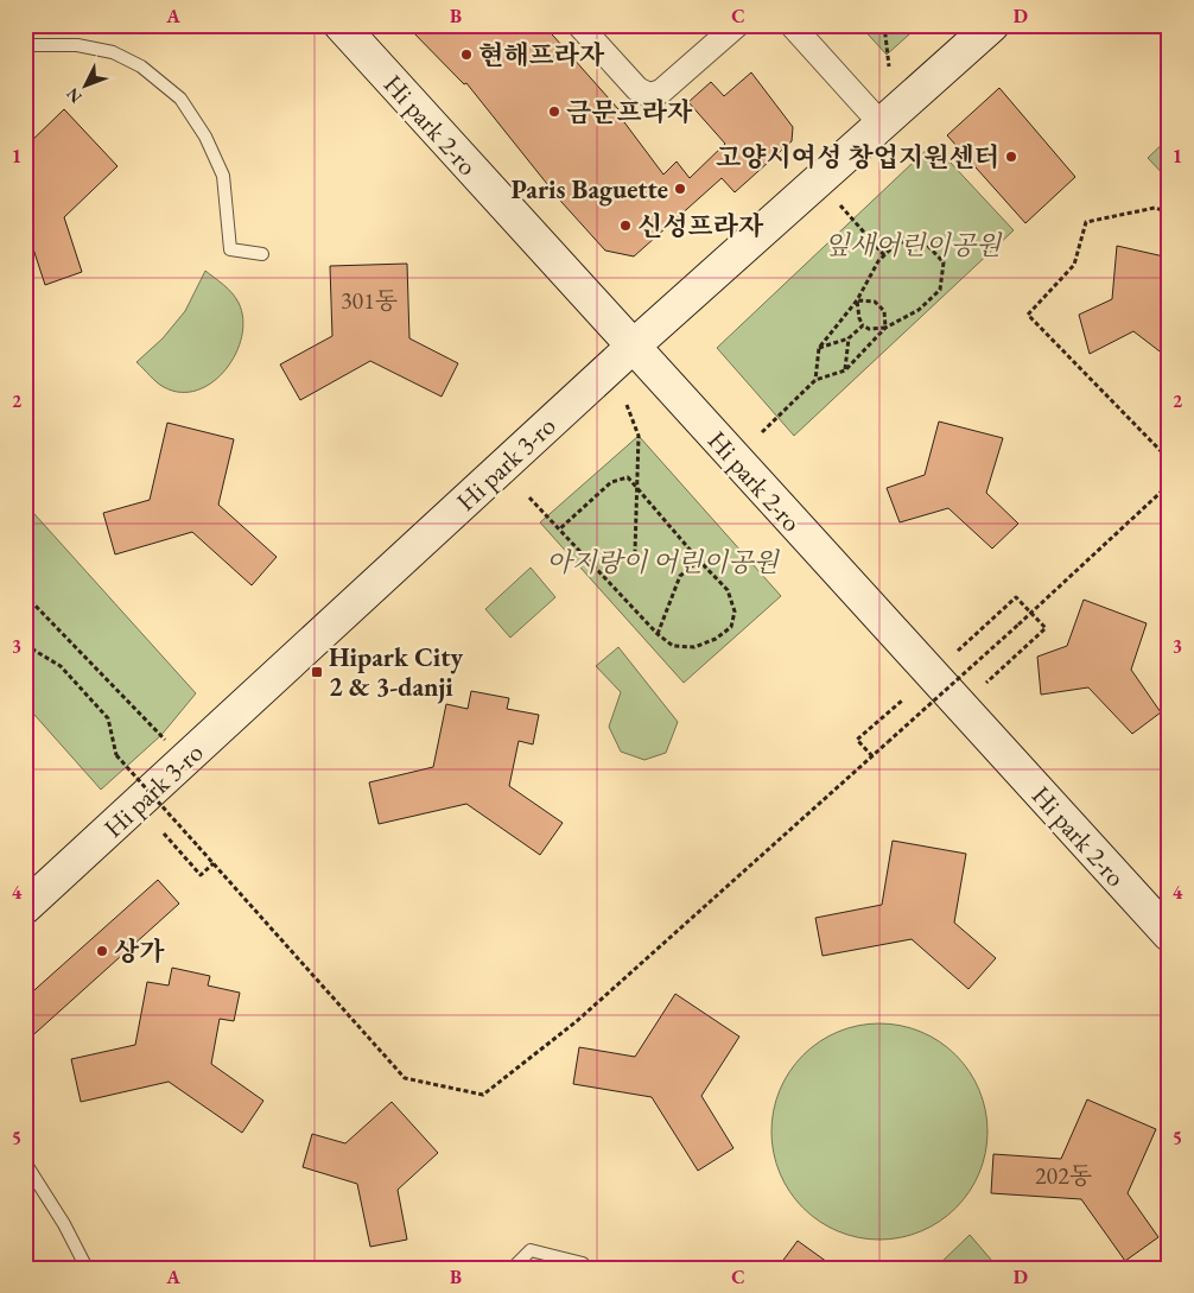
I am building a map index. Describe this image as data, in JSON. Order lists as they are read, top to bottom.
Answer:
{
  "streets": {
    "street": ["Hi park 2-ro", "Hi park 3-ro"]
  },
  "crossings": [
    ["Hi park 2-ro", "Hi park 3-ro"]
  ],
  "parks": ["잎새어린이공원", "아지랑이 어린이공원"],
  "places": {
    "other": [
      "현해프라자",
      "금문프라자",
      "고양시여성 창업지원센터",
      "Paris Baguette",
      "신성프라자",
      "상가"
    ],
    "transit": ["Hipark City 2 & 3-danji"]
  },
  "house_numbers": ["301동", "202동"],
  "north": "bottom left",
  "grid": {
    "columns": [
      "A",
      "B",
      "C",
      "D"
    ],
    "rows": [
      "1",
      "2",
      "3",
      "4",
      "5"
    ]
  }
}
